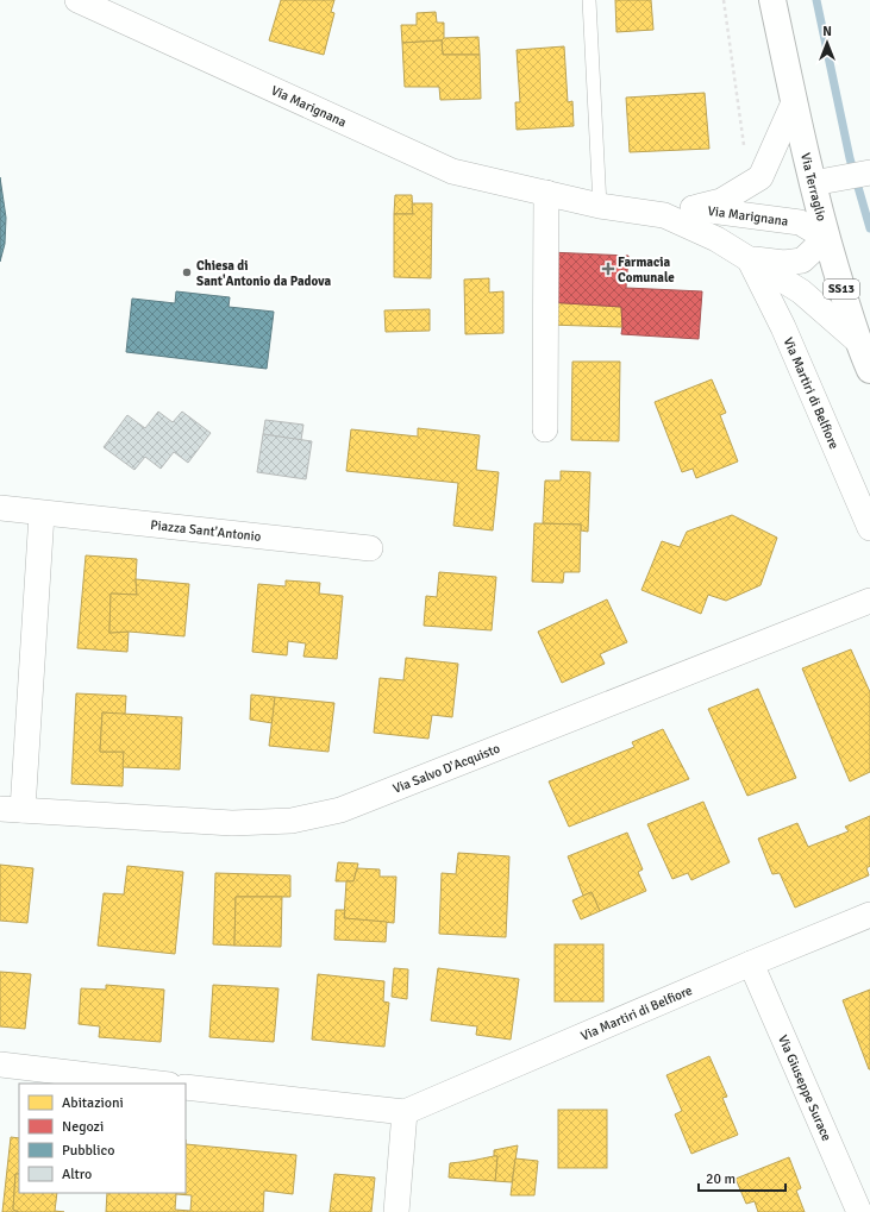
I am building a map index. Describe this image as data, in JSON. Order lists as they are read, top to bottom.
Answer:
{
  "streets": {
    "main road": ["Via Terraglio", "SS13"],
    "street": [
      "Via Marignana",
      "Via Martiri di Belfiore",
      "Piazza Sant'Antonio",
      "Via Salvo D'Acquisto",
      "Via Giuseppe Surace"
    ]
  },
  "crossings": [
    ["Via Marignana", "Via Terraglio"],
    ["Via Marignana", "Via Martiri di Belfiore"],
    ["Via Martiri di Belfiore", "Via Giuseppe Surace"]
  ],
  "places": {
    "health": ["Farmacia Comunale"],
    "other": ["Chiesa di Sant'Antonio da Padova"]
  },
  "legend": [
    "Abitazioni",
    "Negozi",
    "Pubblico",
    "Altro"
  ],
  "scale_bar": "20 m",
  "north": "top"
}
